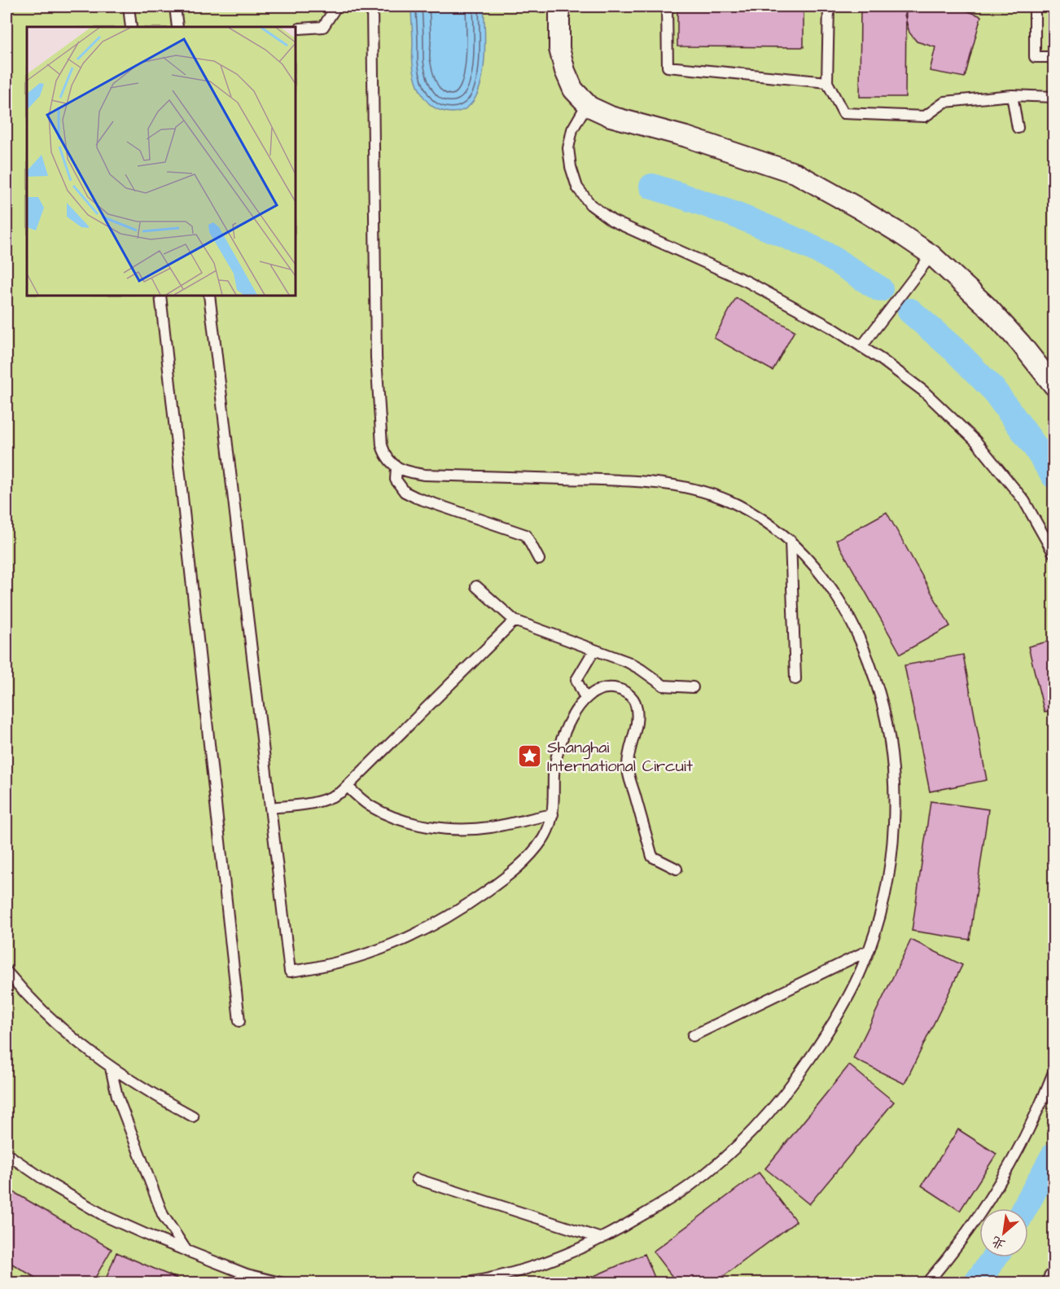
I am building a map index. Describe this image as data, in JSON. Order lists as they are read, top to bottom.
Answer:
{
  "places": {
    "place": ["Shanghai International Circuit"]
  },
  "north": "bottom left"
}
